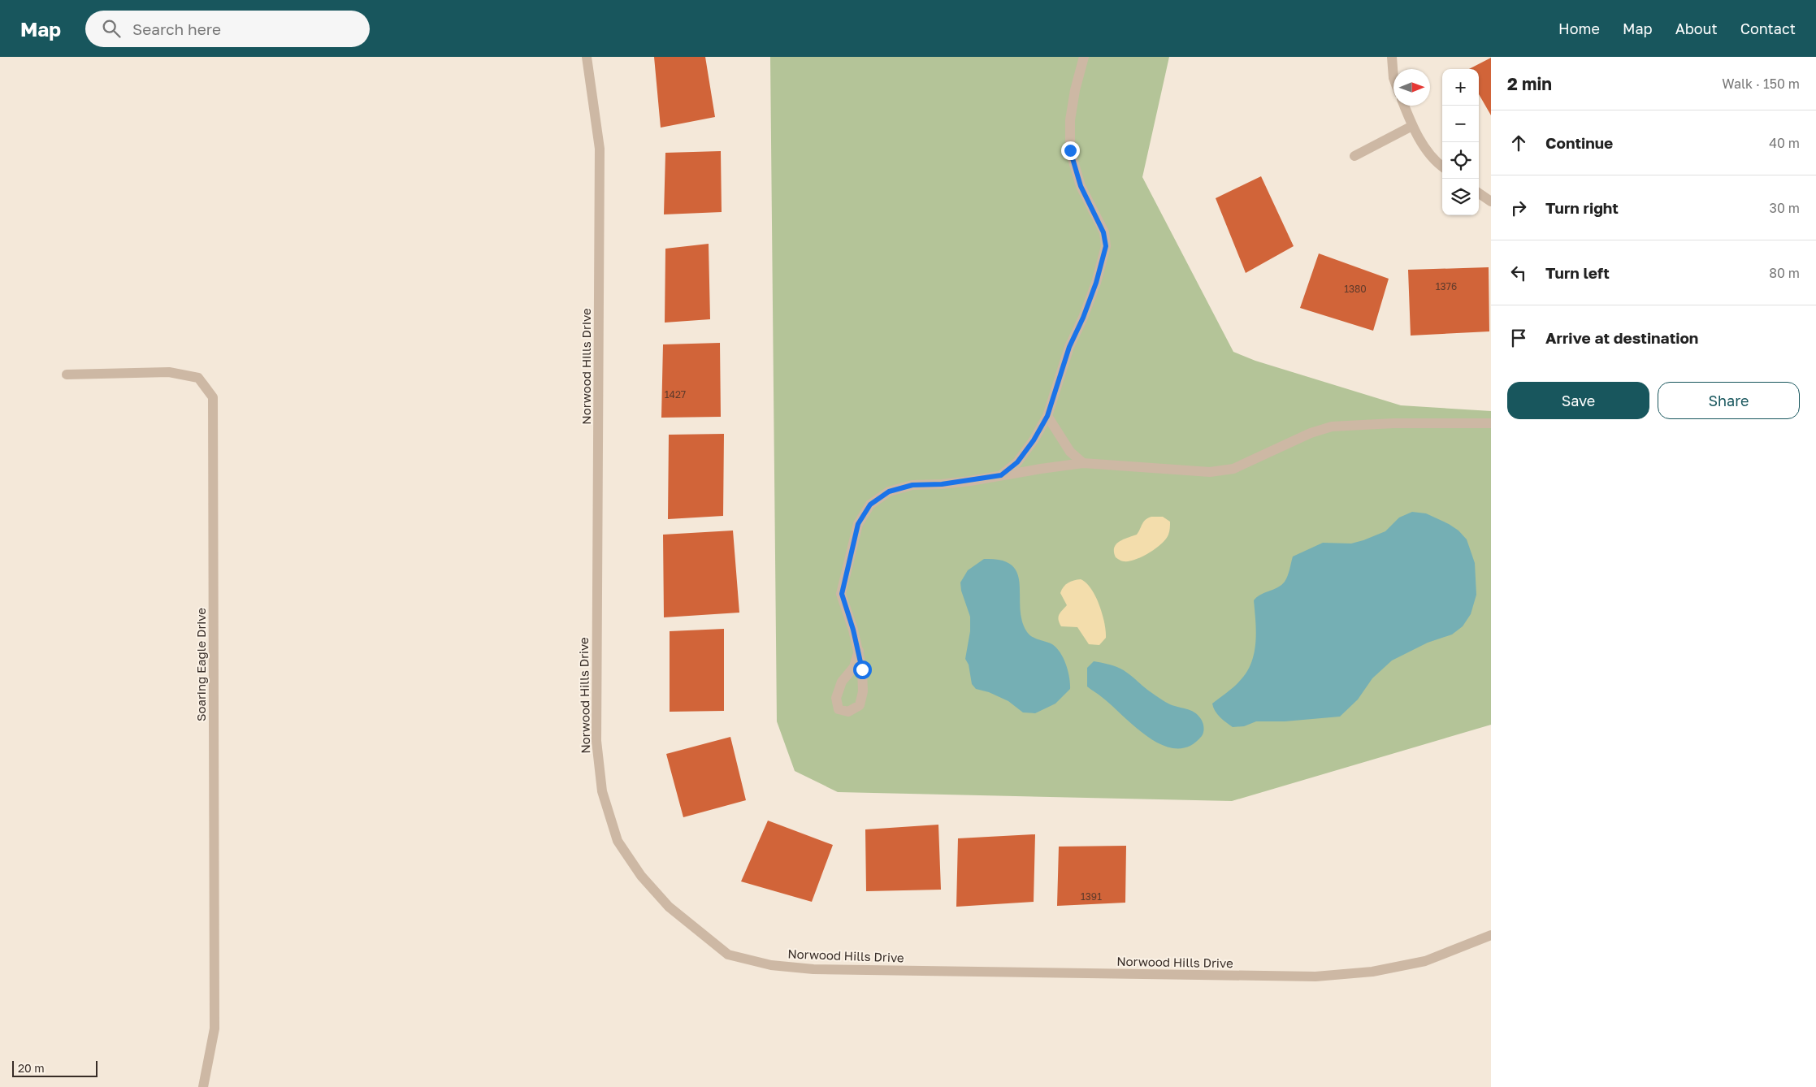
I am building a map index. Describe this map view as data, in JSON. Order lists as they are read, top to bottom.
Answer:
{
  "streets": {
    "street": ["Norwood Hills Drive", "Soaring Eagle Drive"]
  },
  "house_numbers": [
    "1376",
    "1380",
    "1427",
    "1391"
  ],
  "scale_bar": "20 m",
  "north": "right",
  "page": {
    "header": "Map",
    "search": "Search here",
    "nav": [
      "Home",
      "Map",
      "About",
      "Contact"
    ],
    "heading": ["2 min", "Walk · 150 m"],
    "map_buttons": ["+", "−"],
    "list": [
      ["Continue", "40 m"],
      ["Turn right", "30 m"],
      ["Turn left", "80 m"],
      "Arrive at destination"
    ],
    "buttons": ["Save", "Share"],
    "scale": "20 m"
  }
}
